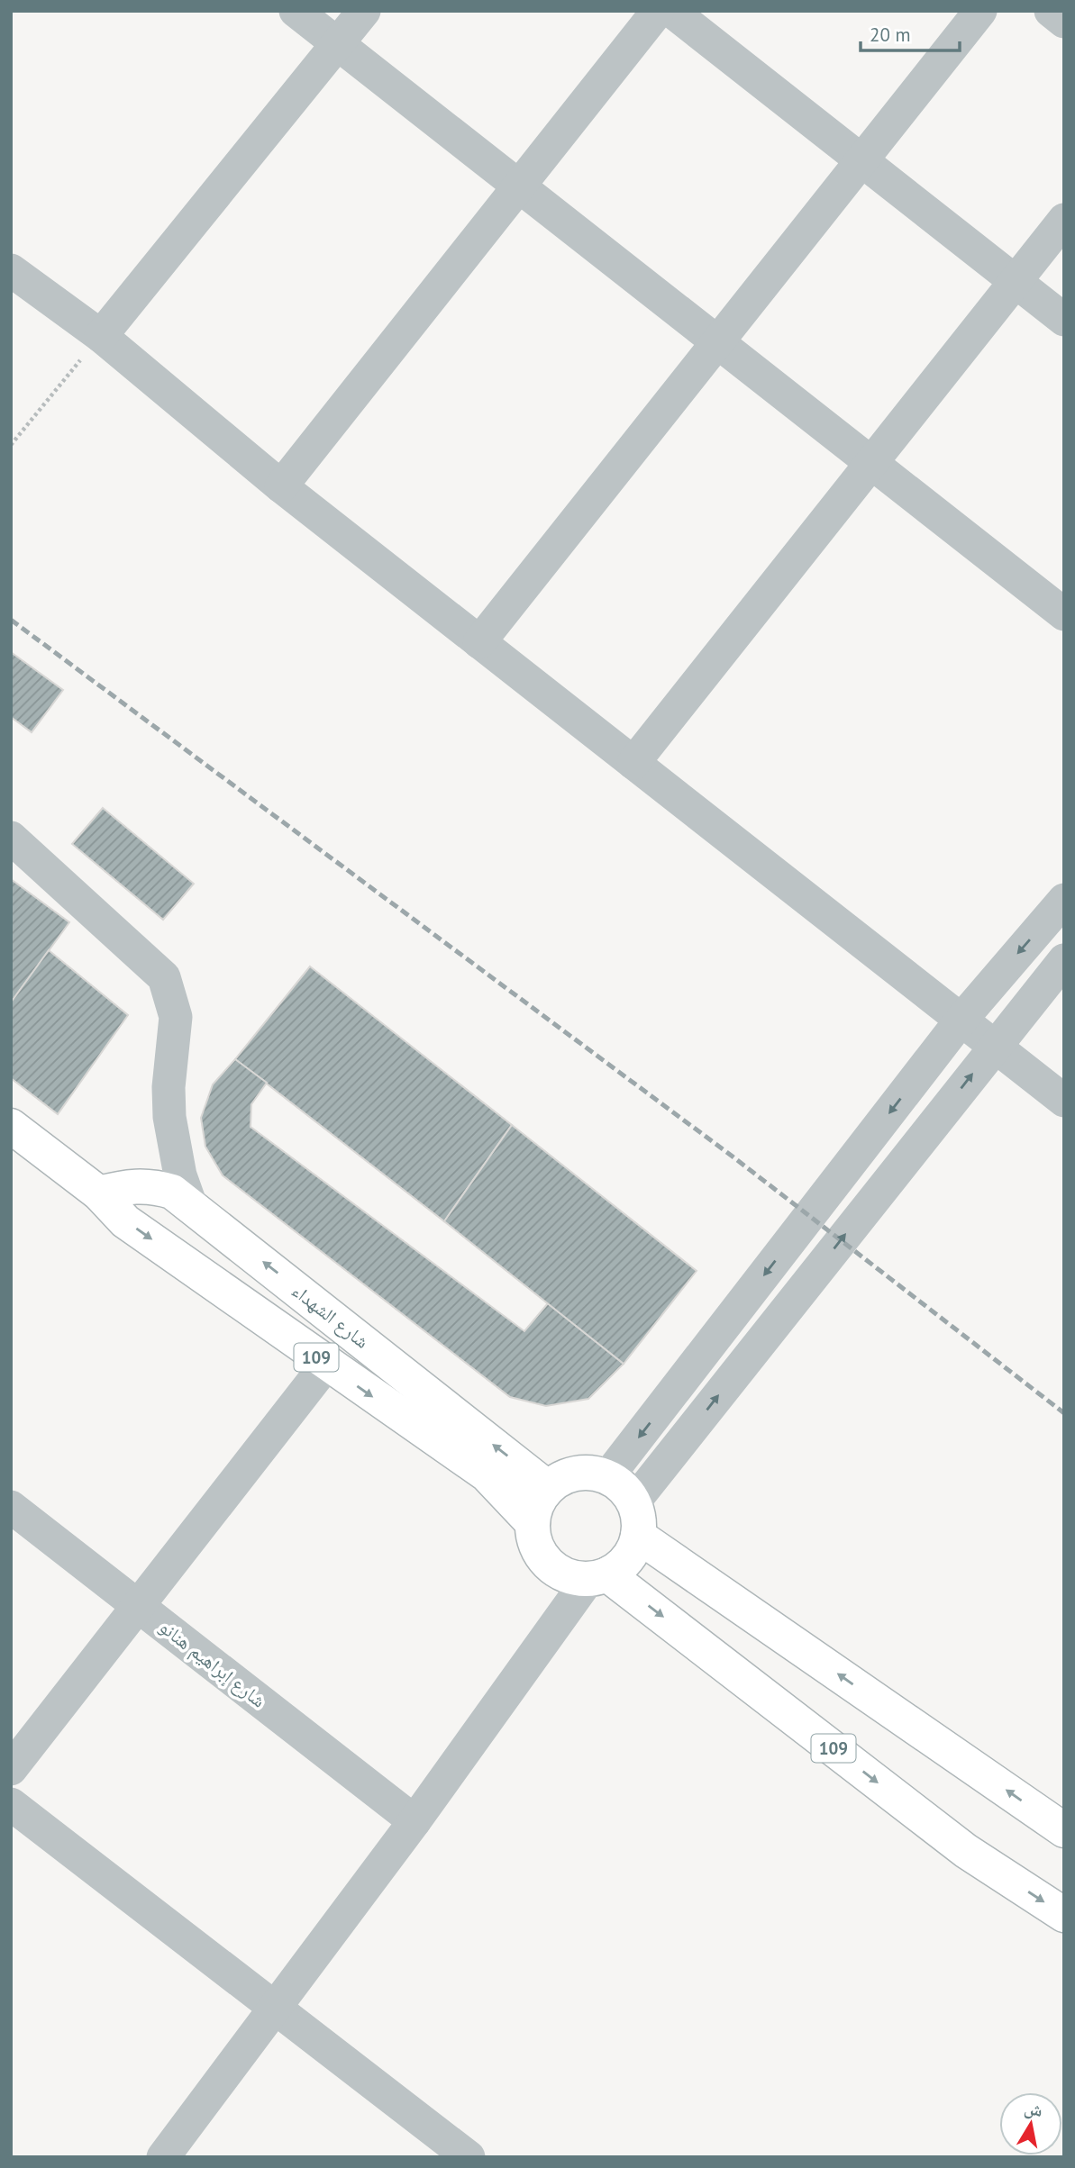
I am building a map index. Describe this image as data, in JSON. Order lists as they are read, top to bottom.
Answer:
{
  "streets": {
    "main road": ["شارع الشهداء", "109"],
    "street": ["شارع إبراهيم هنانو"]
  },
  "crossings": [
    ["شارع الشهداء", "109"]
  ],
  "scale_bar": "20 m",
  "north": "top"
}
